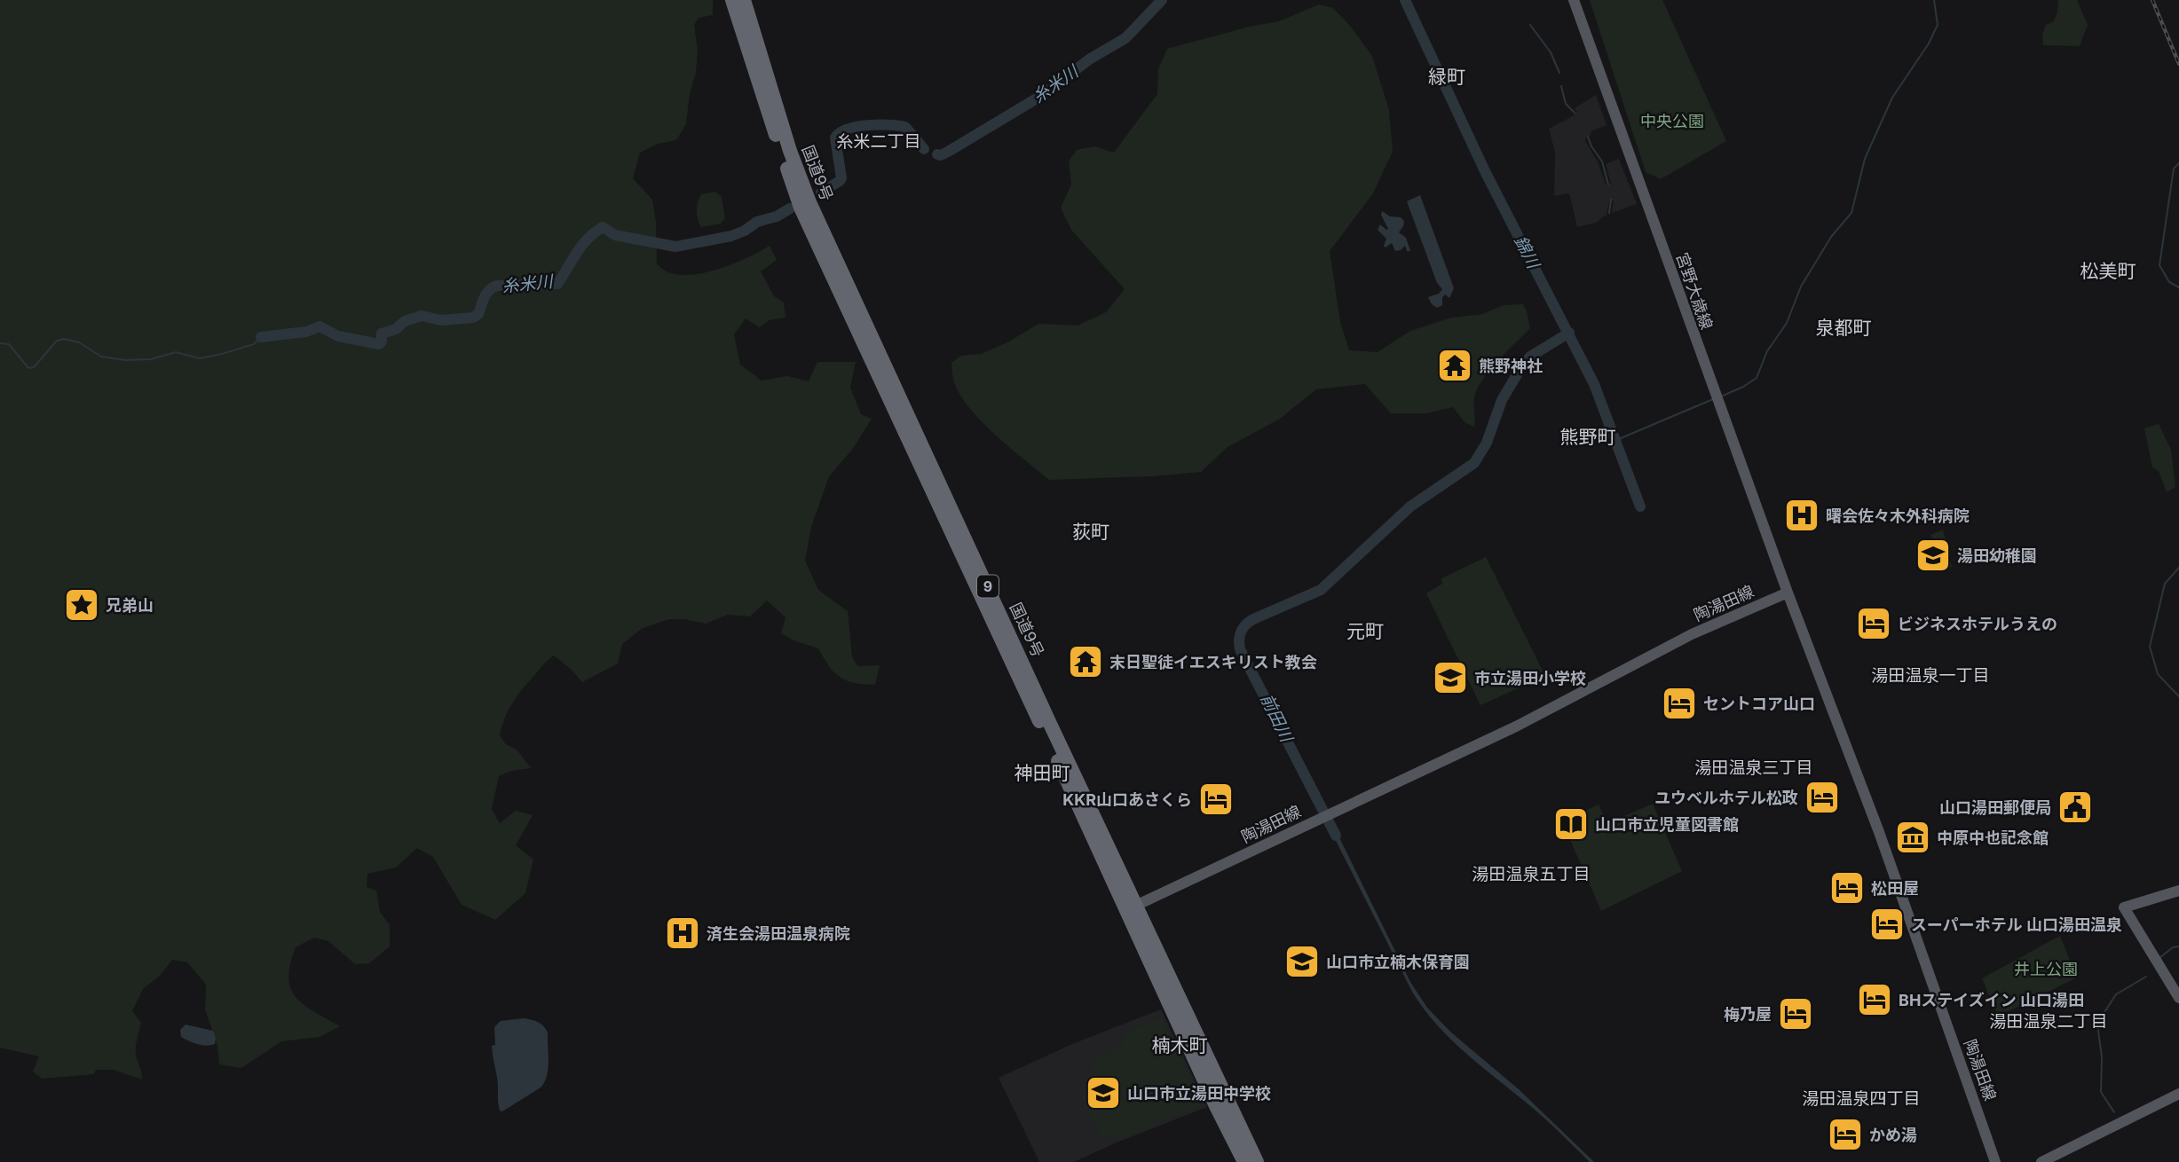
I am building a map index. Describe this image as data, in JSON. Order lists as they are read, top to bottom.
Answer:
{
  "streets": {
    "highway": ["国道9号", "9"],
    "main road": ["宮野大歳線", "陶湯田線"]
  },
  "crossings": [
    ["国道9号", "陶湯田線"],
    ["宮野大歳線", "陶湯田線"]
  ],
  "districts": [
    "緑町",
    "糸米二丁目",
    "松美町",
    "泉都町",
    "熊野町",
    "荻町",
    "元町",
    "湯田温泉一丁目",
    "湯田温泉三丁目",
    "神田町",
    "湯田温泉五丁目",
    "湯田温泉二丁目",
    "楠木町",
    "湯田温泉四丁目"
  ],
  "water": ["糸米川", "錦川", "前田川"],
  "parks": ["中央公園", "井上公園"],
  "places": {
    "temple": ["熊野神社", "末日聖徒イエスキリスト教会"],
    "hospital": ["曙会佐々木外科病院", "済生会湯田温泉病院"],
    "school or university": [
      "湯田幼稚園",
      "市立湯田小学校",
      "山口市立楠木保育園",
      "山口市立湯田中学校"
    ],
    "place": ["兄弟山"],
    "hotel": [
      "ビジネスホテルうえの",
      "セントコア山口",
      "ユウベルホテル松政",
      "KKR山口あさくら",
      "松田屋",
      "スーパーホテル 山口湯田温泉",
      "BHステイズイン 山口湯田",
      "梅乃屋",
      "かめ湯"
    ],
    "public building": ["山口湯田郵便局"],
    "library": ["山口市立児童図書館"],
    "museum": ["中原中也記念館"]
  }
}
